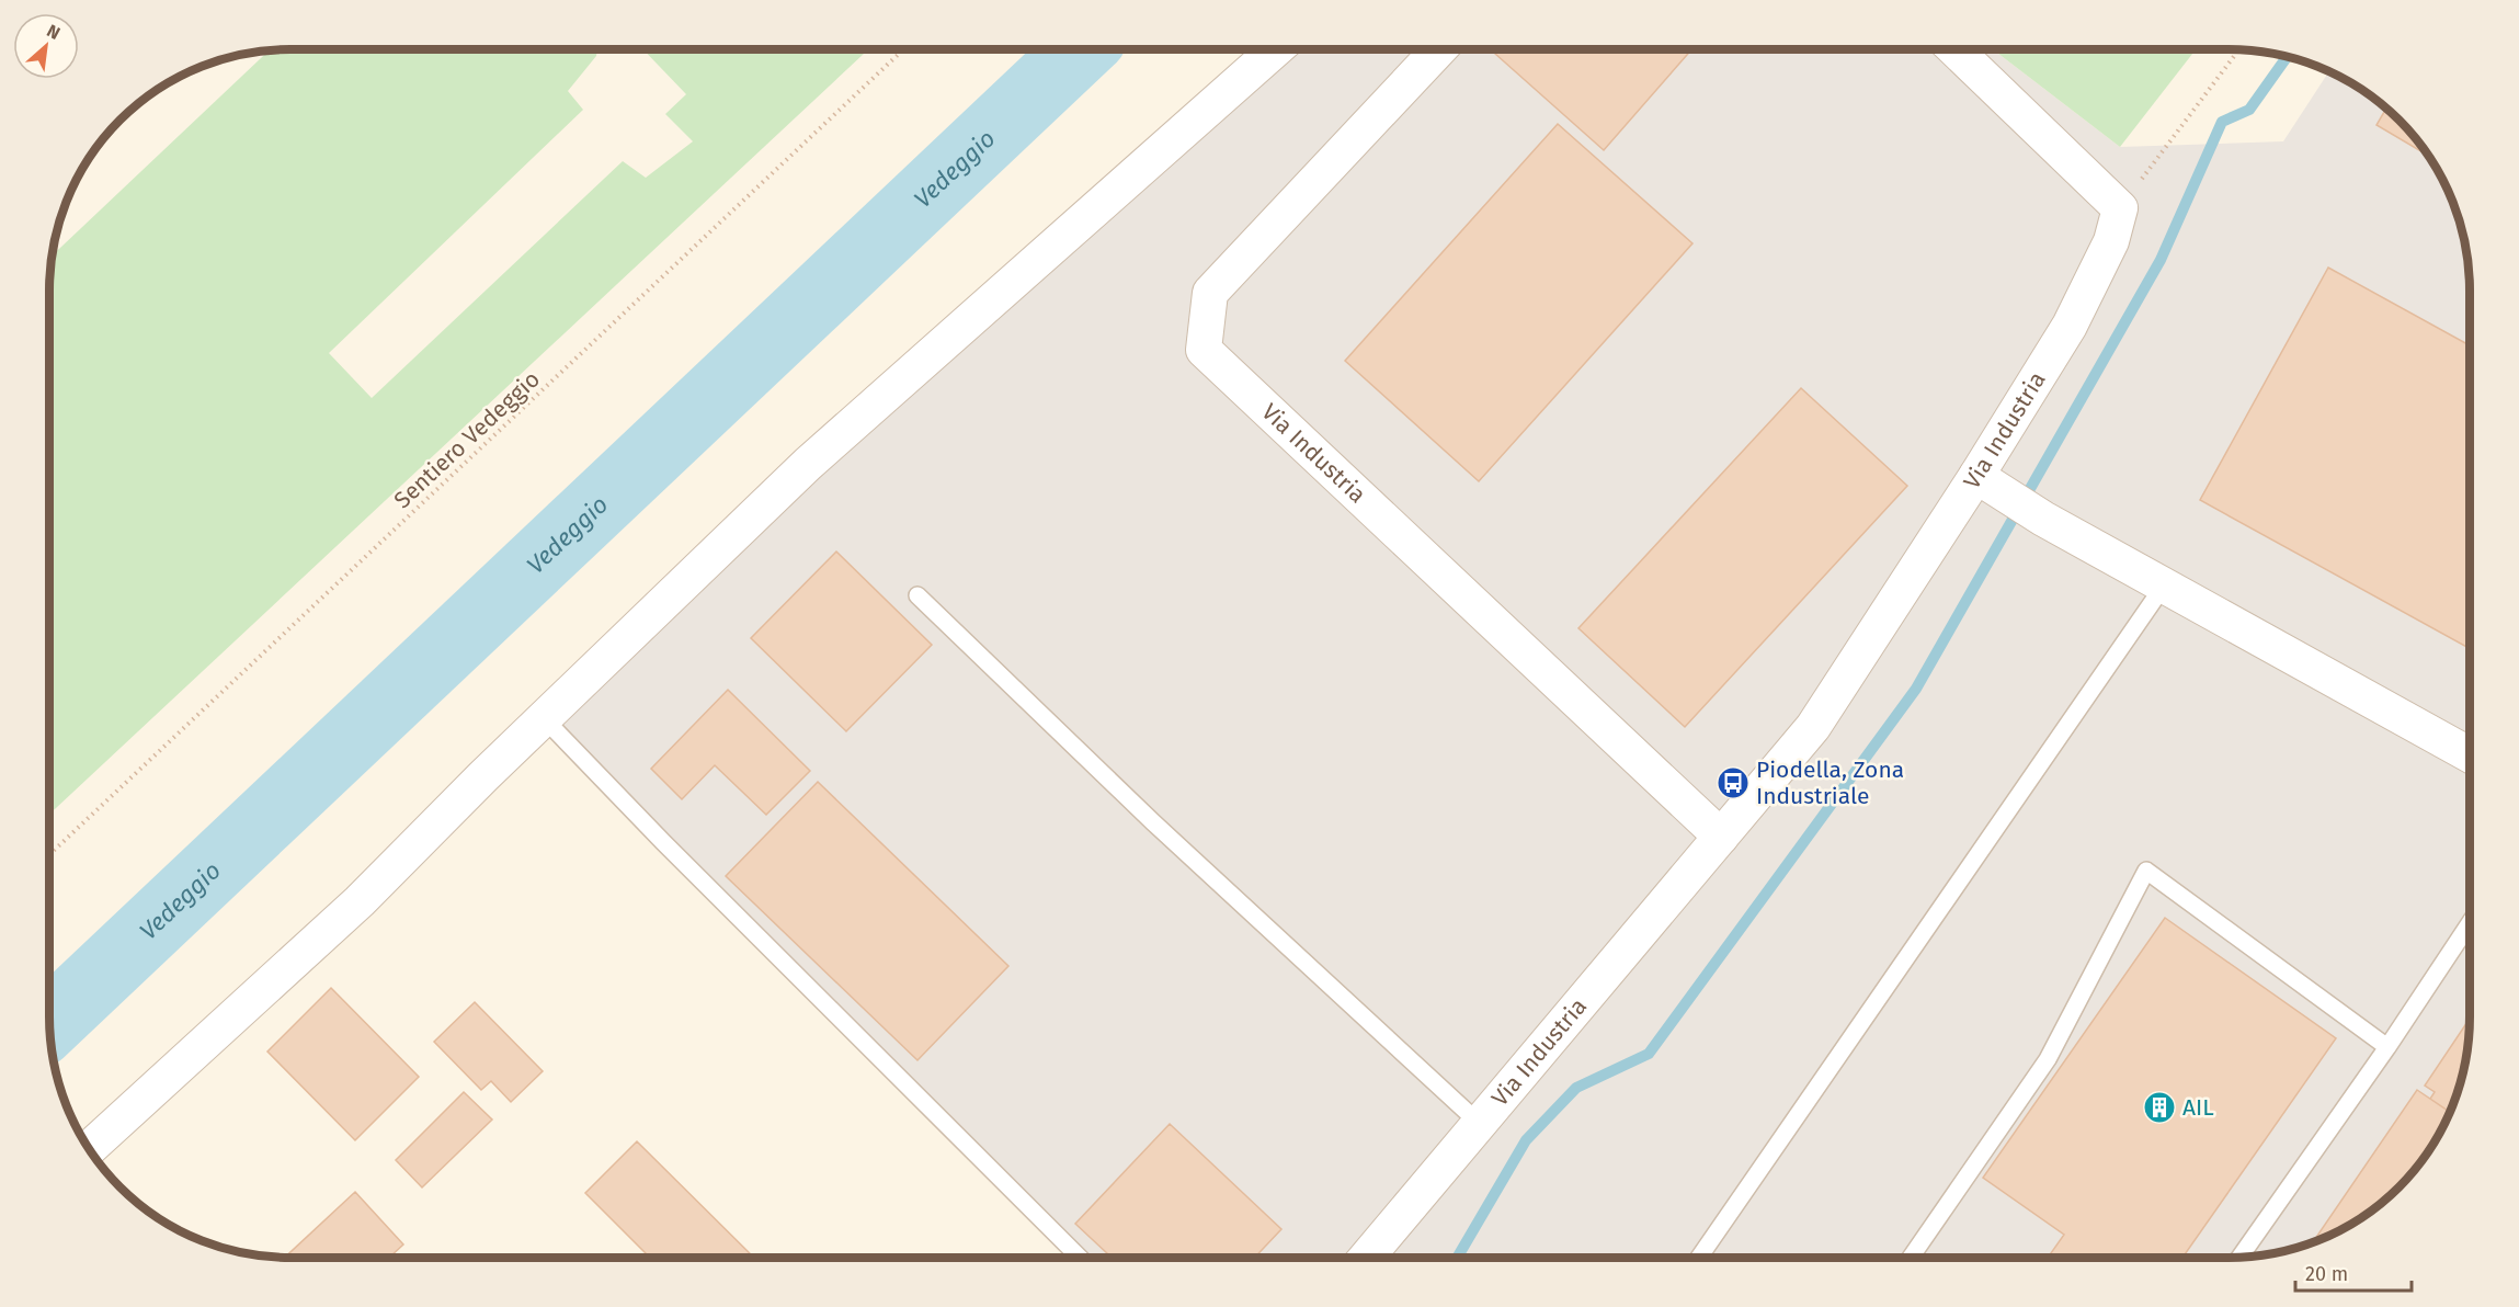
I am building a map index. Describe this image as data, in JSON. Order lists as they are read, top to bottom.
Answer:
{
  "streets": {
    "street": ["Via Industria"],
    "path": ["Sentiero Vedeggio"]
  },
  "water": ["Vedeggio"],
  "places": {
    "bus stop": ["Piodella, Zona Industriale"],
    "building": ["AIL"]
  },
  "scale_bar": "20 m",
  "north": "top right"
}
